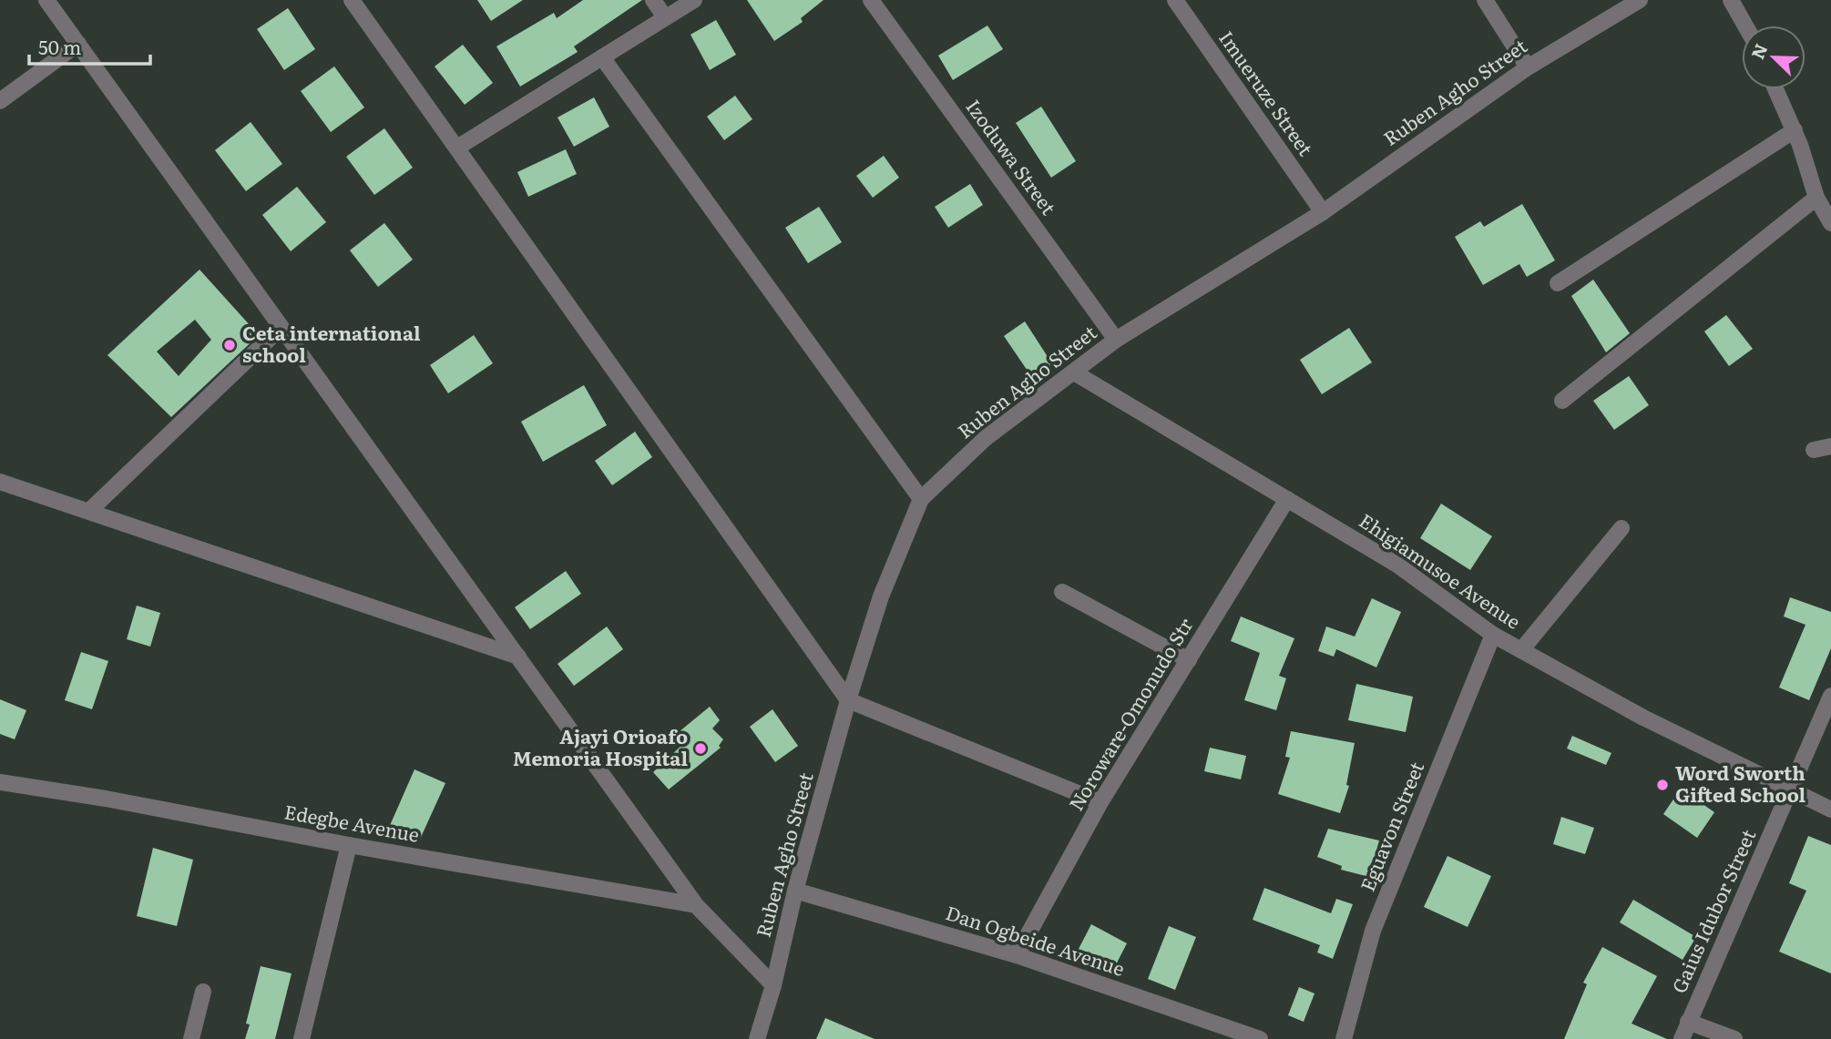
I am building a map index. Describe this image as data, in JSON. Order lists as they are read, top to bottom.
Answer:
{
  "streets": {
    "street": [
      "Ruben Agho Street",
      "Imueruze Street",
      "Izoduwa Street",
      "Ehigiamusoe Avenue",
      "Noroware-Omonudo Str",
      "Edegbe Avenue",
      "Eguavon Street",
      "Gaius Idubor Street",
      "Dan Ogbeide Avenue"
    ]
  },
  "crossings": [
    ["Ruben Agho Street", "Imueruze Street"],
    ["Ruben Agho Street", "Izoduwa Street"],
    ["Ruben Agho Street", "Ehigiamusoe Avenue"],
    ["Ruben Agho Street", "Dan Ogbeide Avenue"],
    ["Ehigiamusoe Avenue", "Noroware-Omonudo Str"],
    ["Ehigiamusoe Avenue", "Eguavon Street"],
    ["Ehigiamusoe Avenue", "Gaius Idubor Street"],
    ["Noroware-Omonudo Str", "Dan Ogbeide Avenue"]
  ],
  "places": ["Ceta international school", "Ajayi Orioafo Memoria Hospital", "Word Sworth Gifted School"],
  "scale_bar": "50 m",
  "north": "top left"
}
